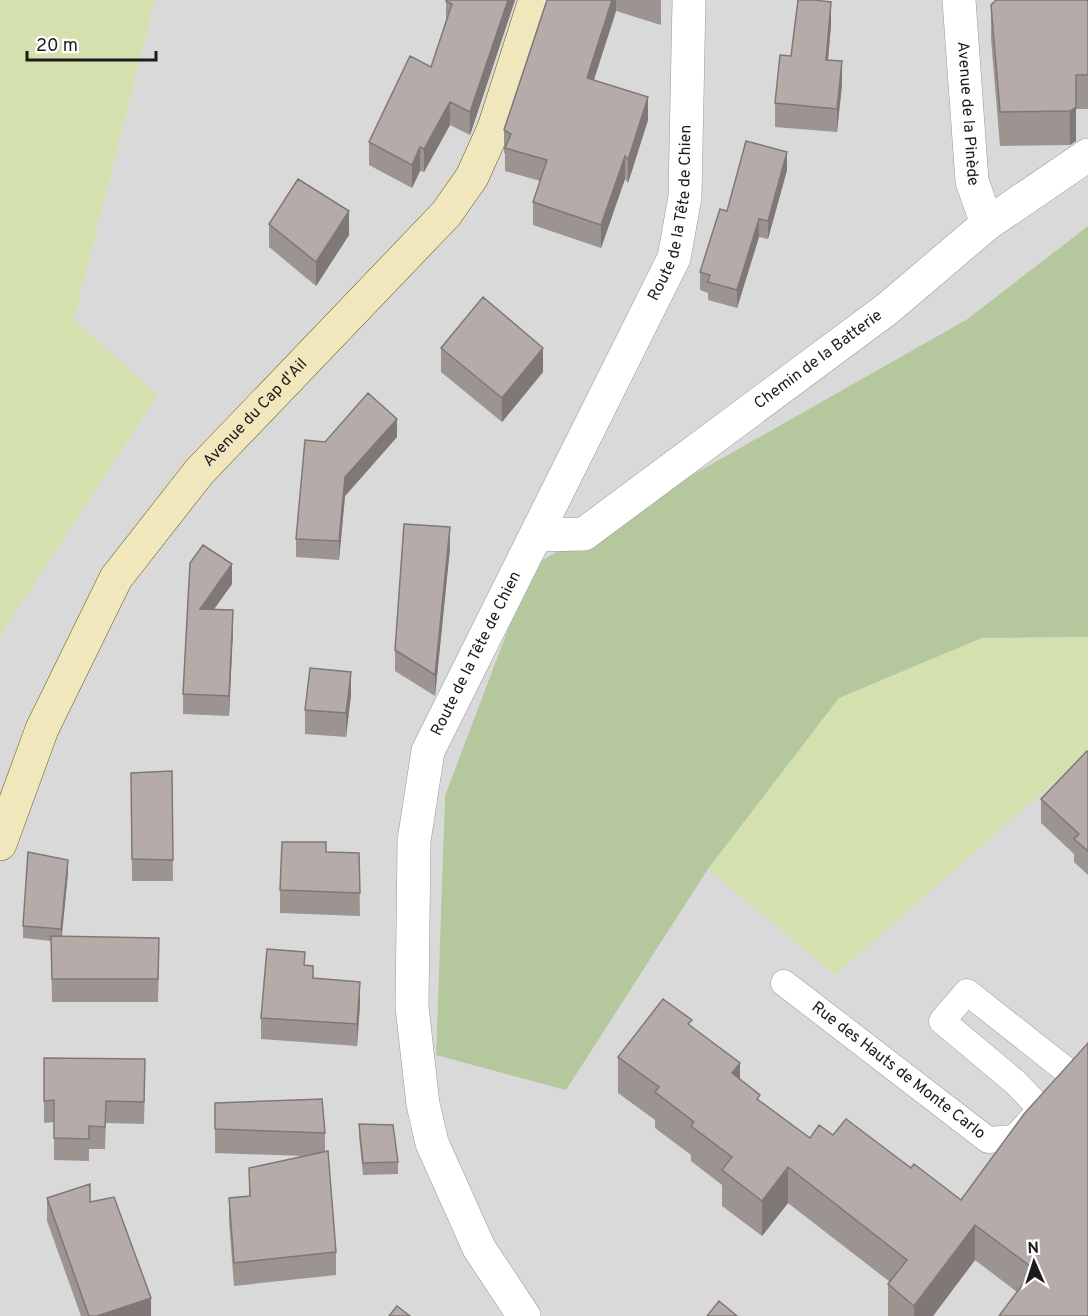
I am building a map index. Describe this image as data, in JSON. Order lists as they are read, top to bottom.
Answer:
{
  "streets": {
    "street": [
      "Avenue de la Pinède",
      "Route de la Tête de Chien",
      "Chemin de la Batterie",
      "Avenue du Cap d'Ail"
    ],
    "lane": ["Rue des Hauts de Monte Carlo"]
  },
  "crossings": [
    ["Avenue de la Pinède", "Chemin de la Batterie"],
    ["Route de la Tête de Chien", "Chemin de la Batterie"]
  ],
  "scale_bar": "20 m",
  "north": "top"
}
